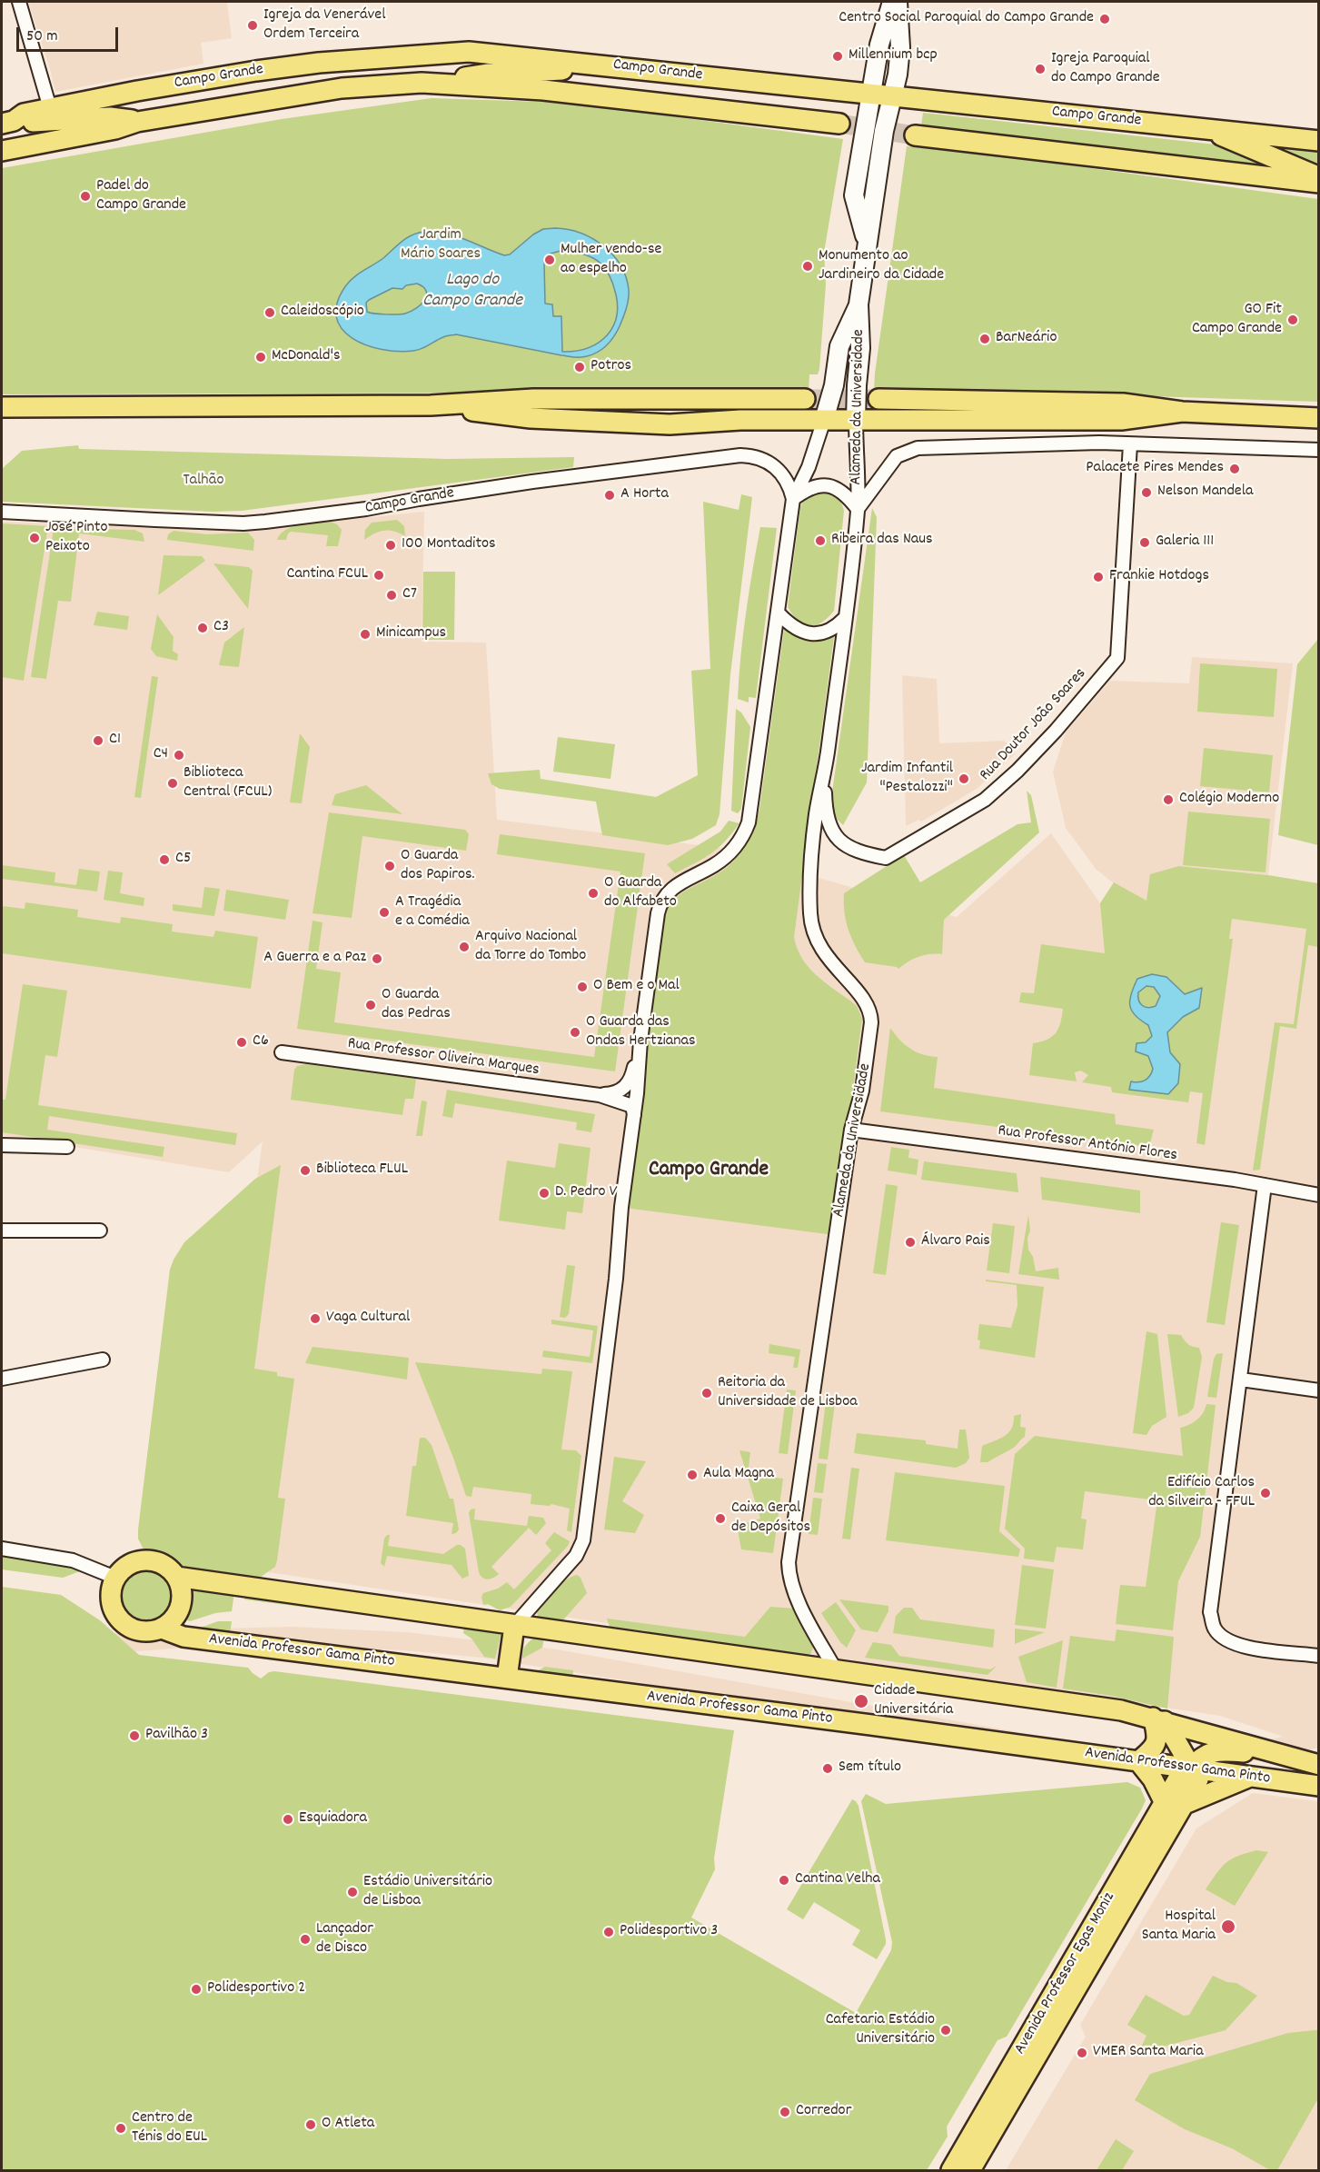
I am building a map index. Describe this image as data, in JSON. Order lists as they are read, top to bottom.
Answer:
{
  "streets": {
    "main road": [
      "Campo Grande",
      "Alameda da Universidade",
      "Avenida Professor Gama Pinto",
      "Avenida Professor Egas Moniz"
    ],
    "street": ["Rua Doutor João Soares", "Rua Professor Oliveira Marques", "Rua Professor António Flores"]
  },
  "crossings": [
    ["Campo Grande", "Alameda da Universidade"],
    ["Alameda da Universidade", "Rua Doutor João Soares"],
    ["Alameda da Universidade", "Rua Professor Oliveira Marques"],
    ["Alameda da Universidade", "Rua Professor António Flores"],
    ["Alameda da Universidade", "Avenida Professor Gama Pinto"],
    ["Avenida Professor Gama Pinto", "Avenida Professor Egas Moniz"]
  ],
  "districts": ["Campo Grande"],
  "water": ["Lago do Campo Grande"],
  "parks": ["Jardim Mário Soares", "Talhão"],
  "places": [
    "Centro Social Paroquial do Campo Grande",
    "Igreja da Venerável Ordem Terceira",
    "Millennium bcp",
    "Igreja Paroquial do Campo Grande",
    "Padel do Campo Grande",
    "Mulher vendo-se ao espelho",
    "Monumento ao Jardineiro da Cidade",
    "Caleidoscópio",
    "GO Fit Campo Grande",
    "BarNeário",
    "McDonald's",
    "Potros",
    "Palacete Pires Mendes",
    "Nelson Mandela",
    "A Horta",
    "José Pinto Peixoto",
    "Ribeira das Naus",
    "Galeria 111",
    "100 Montaditos",
    "Cantina FCUL",
    "Frankie Hotdogs",
    "C7",
    "C3",
    "Minicampus",
    "C1",
    "C4",
    "Jardim Infantil \"Pestalozzi\"",
    "Biblioteca Central (FCUL)",
    "Colégio Moderno",
    "C5",
    "O Guarda dos Papiros.",
    "O Guarda do Alfabeto",
    "A Tragédia e a Comédia",
    "Arquivo Nacional da Torre do Tombo",
    "A Guerra e a Paz",
    "O Bem e o Mal",
    "O Guarda das Pedras",
    "O Guarda das Ondas Hertzianas",
    "C6",
    "Biblioteca FLUL",
    "D. Pedro V",
    "Álvaro Pais",
    "Vaga Cultural",
    "Reitoria da Universidade de Lisboa",
    "Aula Magna",
    "Edifício Carlos da Silveira - FFUL",
    "Caixa Geral de Depósitos",
    "Cidade Universitária",
    "Pavilhão 3",
    "Sem título",
    "Esquiadora",
    "Cantina Velha",
    "Estádio Universitário de Lisboa",
    "Hospital Santa Maria",
    "Polidesportivo 3",
    "Lançador de Disco",
    "Polidesportivo 2",
    "Cafetaria Estádio Universitário",
    "VMER Santa Maria",
    "Corredor",
    "O Atleta",
    "Centro de Ténis do EUL"
  ],
  "scale_bar": "50 m"
}
